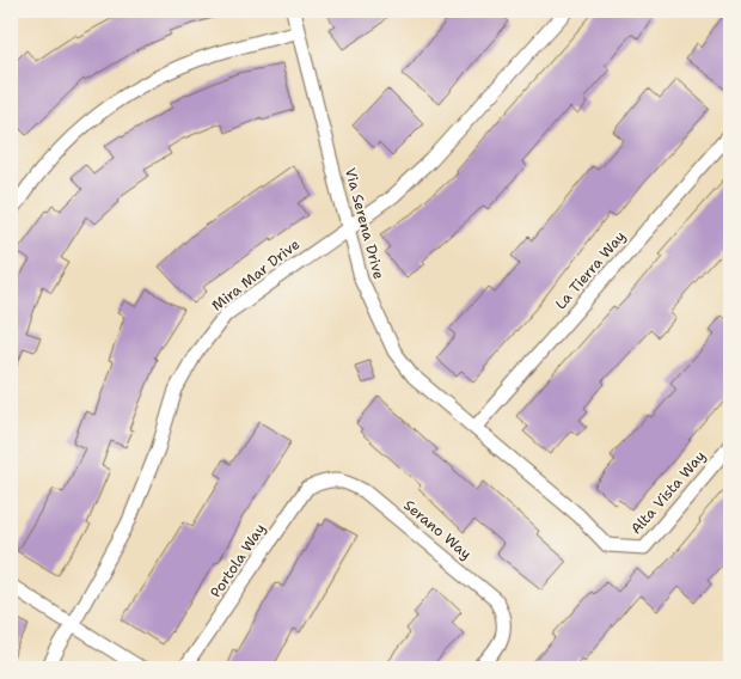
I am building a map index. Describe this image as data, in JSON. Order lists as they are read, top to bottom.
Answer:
{
  "streets": {
    "street": [
      "Via Serena Drive",
      "La Tierra Way",
      "Mira Mar Drive",
      "Alta Vista Way",
      "Serano Way",
      "Portola Way"
    ]
  },
  "crossings": [
    ["Via Serena Drive", "La Tierra Way"],
    ["Via Serena Drive", "Mira Mar Drive"],
    ["Via Serena Drive", "Alta Vista Way"],
    ["Serano Way", "Portola Way"]
  ]
}
